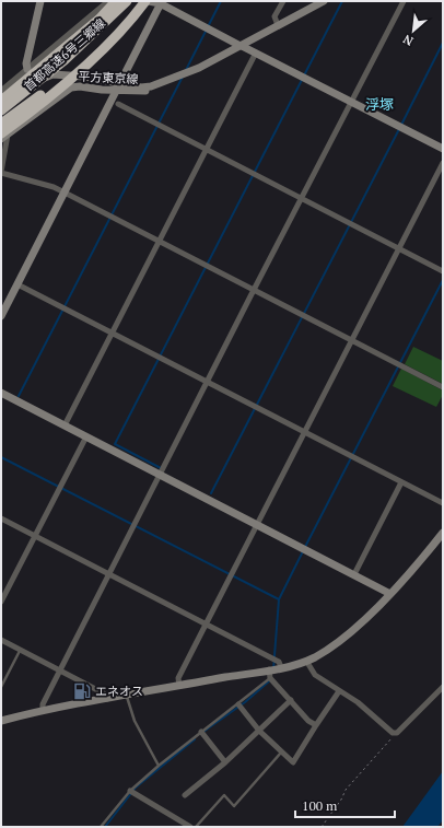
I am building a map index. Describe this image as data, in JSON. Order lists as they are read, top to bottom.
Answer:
{
  "streets": {
    "highway": ["首都高速6号三郷線"],
    "street": ["平方東京線"]
  },
  "districts": ["浮塚"],
  "places": {
    "fuel station": ["エネオス"]
  },
  "scale_bar": "100 m",
  "north": "bottom left"
}
